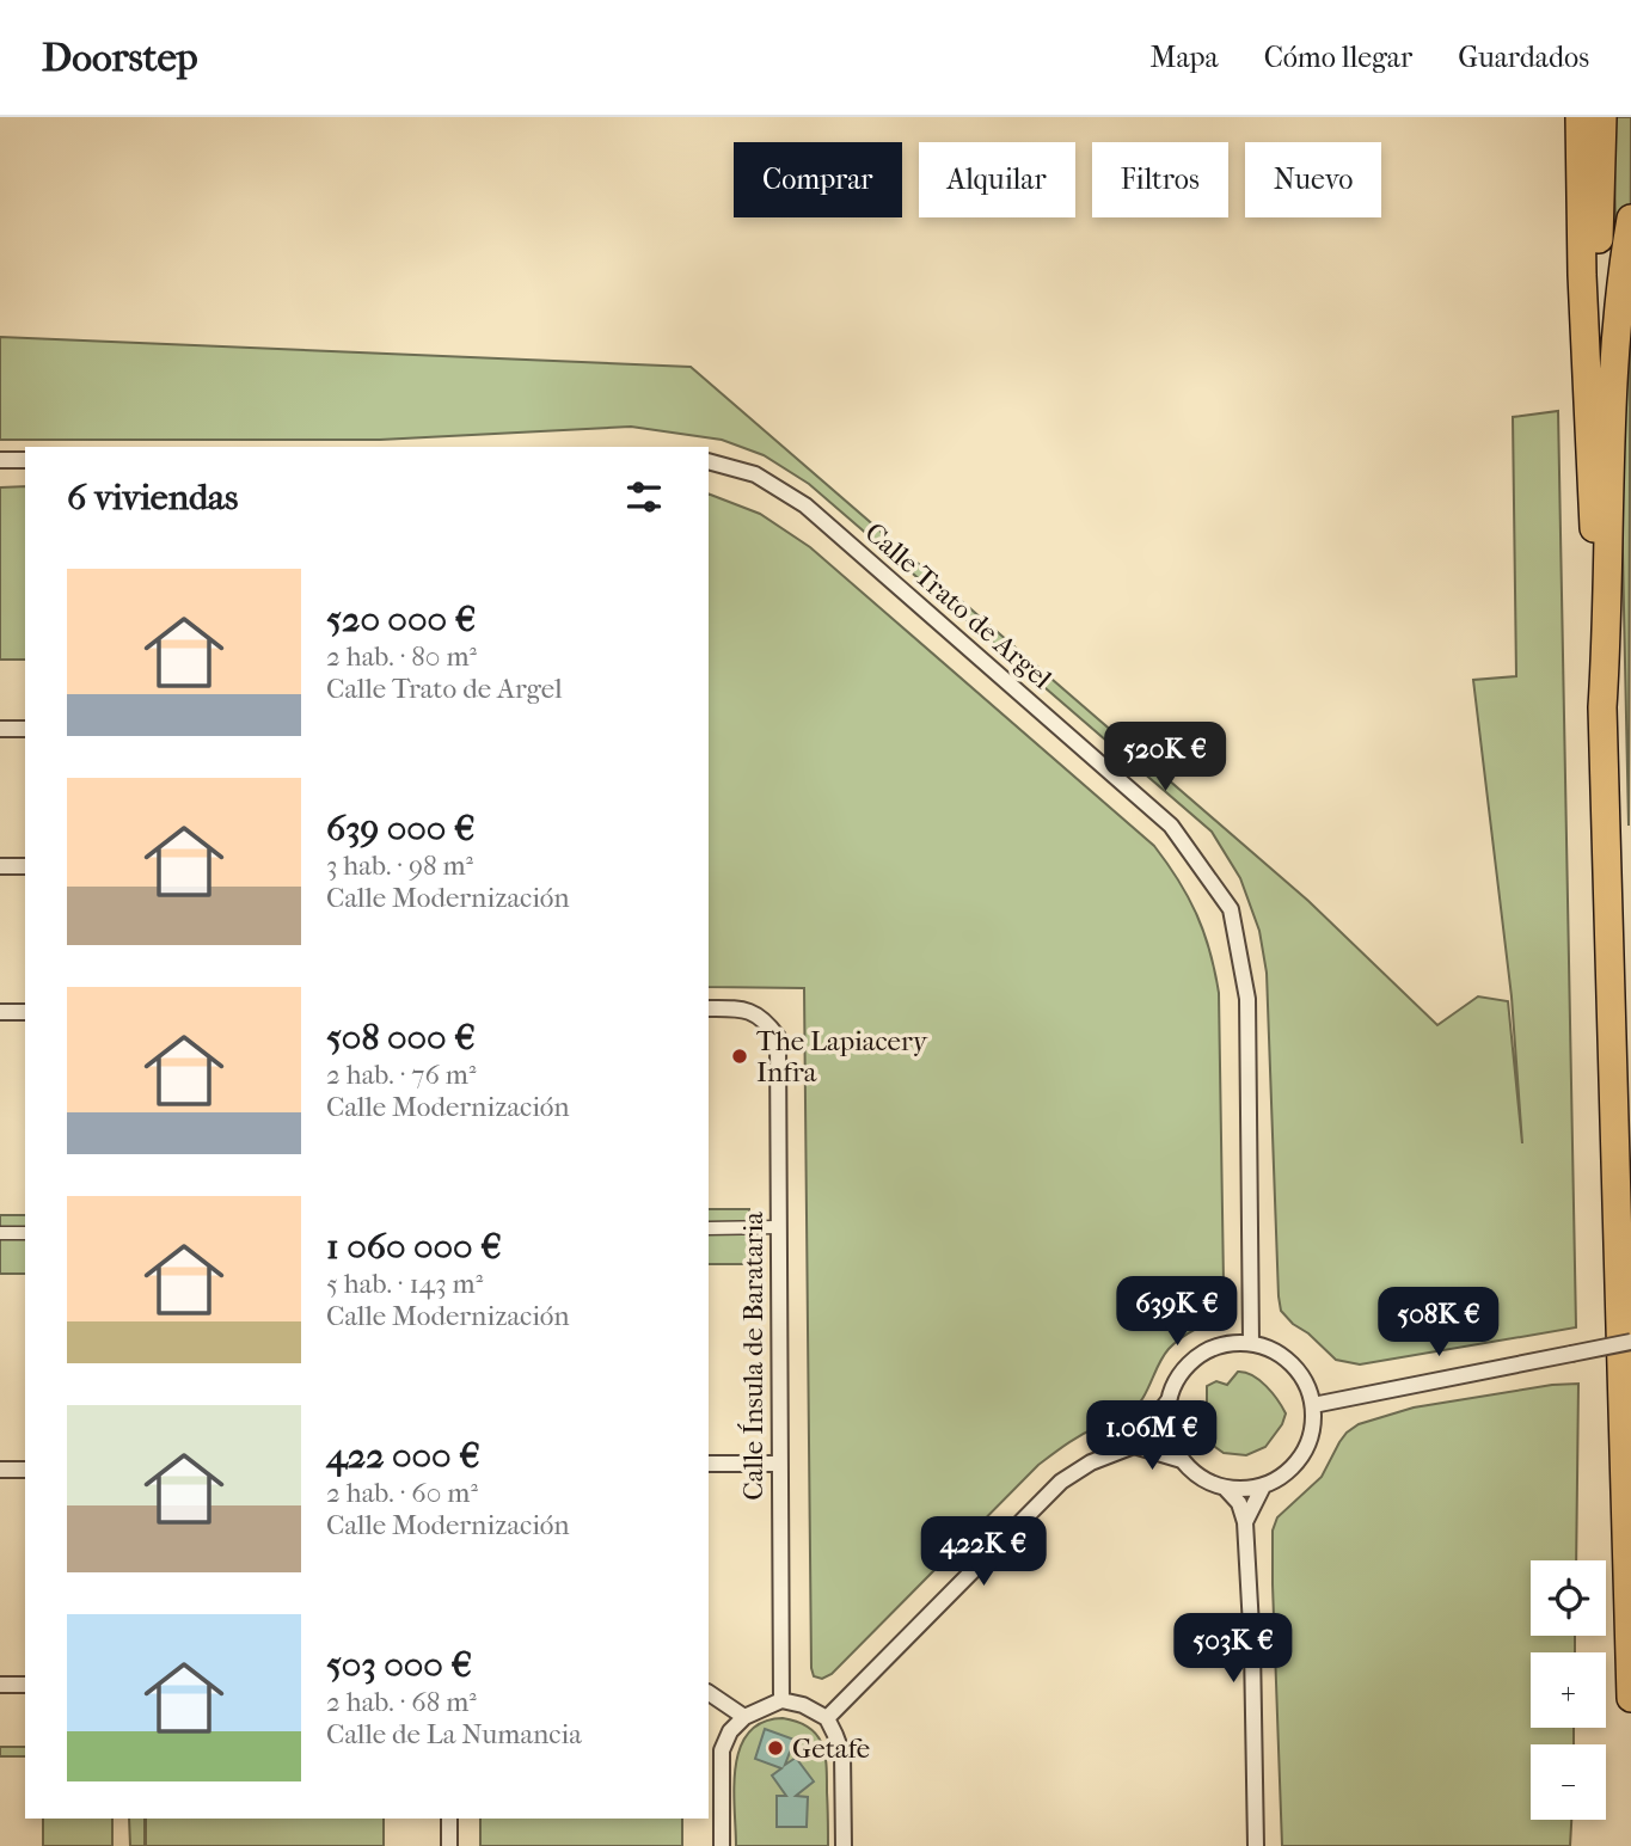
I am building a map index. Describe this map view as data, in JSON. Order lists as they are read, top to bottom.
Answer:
{
  "streets": {
    "street": ["Calle Trato de Argel", "Calle Ínsula de Barataria"]
  },
  "places": ["The Lapiacery Infra", "Getafe"],
  "page": {
    "header": "Doorstep",
    "nav": ["Mapa", "Cómo llegar", "Guardados"],
    "chip": [
      "Comprar",
      "Alquilar",
      "Filtros",
      "Nuevo"
    ],
    "heading": "6 viviendas",
    "list": [
      {
        "name": "520 000 €",
        "note": "2 hab. · 80 m² · Calle Trato de Argel"
      },
      {
        "name": "639 000 €",
        "note": "3 hab. · 98 m² · Calle Modernización"
      },
      {
        "name": "508 000 €",
        "note": "2 hab. · 76 m² · Calle Modernización"
      },
      {
        "name": "1 060 000 €",
        "note": "5 hab. · 143 m² · Calle Modernización"
      },
      {
        "name": "422 000 €",
        "note": "2 hab. · 60 m² · Calle Modernización"
      },
      {
        "name": "503 000 €",
        "note": "2 hab. · 68 m² · Calle de La Numancia"
      }
    ],
    "price": [
      "520K €",
      "639K €",
      "508K €",
      "1.06M €",
      "422K €",
      "503K €"
    ],
    "map_buttons": ["+", "−"]
  }
}
